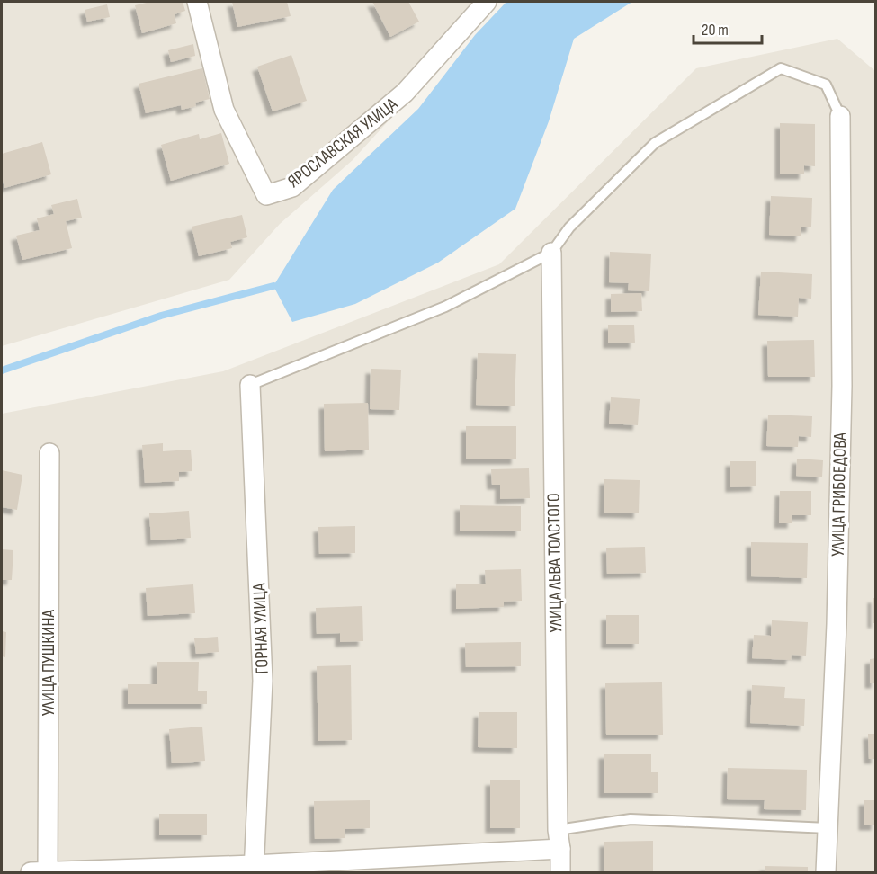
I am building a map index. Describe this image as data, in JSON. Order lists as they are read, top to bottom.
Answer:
{
  "streets": {
    "street": [
      "ЯРОСЛАВСКАЯ УЛИЦА",
      "УЛИЦА ГРИБОЕДОВА",
      "УЛИЦА ЛЬВА ТОЛСТОГО",
      "ГОРНАЯ УЛИЦА",
      "УЛИЦА ПУШКИНА"
    ]
  },
  "scale_bar": "20 m"
}
